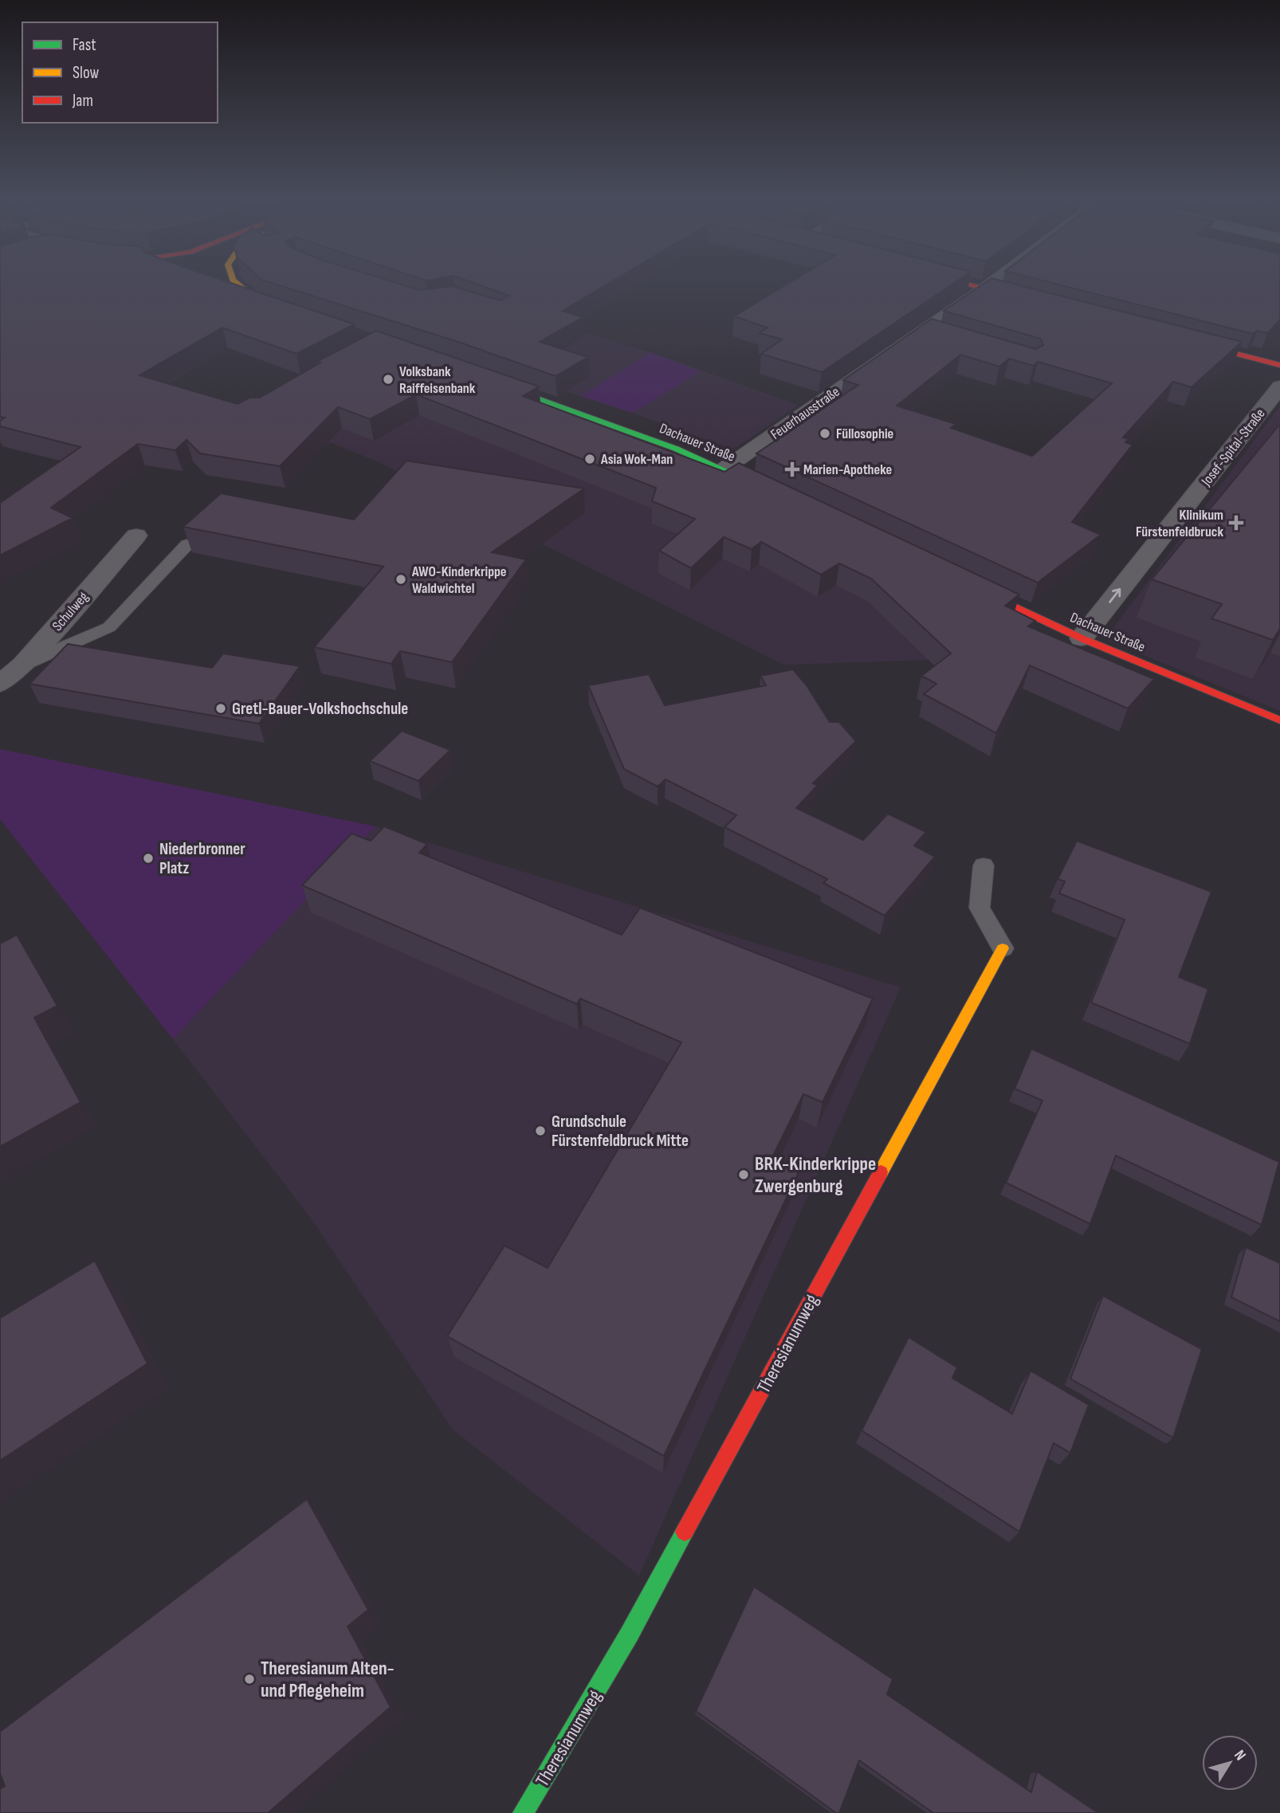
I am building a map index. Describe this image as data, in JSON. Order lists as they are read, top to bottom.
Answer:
{
  "streets": {
    "street": [
      "Feuerhausstraße",
      "Dachauer Straße",
      "Josef-Spital-Straße",
      "Schulweg",
      "Theresianumweg"
    ]
  },
  "crossings": [
    ["Feuerhausstraße", "Dachauer Straße"],
    ["Dachauer Straße", "Josef-Spital-Straße"]
  ],
  "one_way": ["Josef-Spital-Straße"],
  "places": {
    "other": [
      "Volksbank Raiffeisenbank",
      "Füllosophie",
      "Asia Wok-Man",
      "AWO-Kinderkrippe Waldwichtel",
      "Gretl-Bauer-Volkshochschule",
      "Niederbronner Platz",
      "Grundschule Fürstenfeldbruck Mitte",
      "BRK-Kinderkrippe Zwergenburg",
      "Theresianum Alten- und Pflegeheim"
    ],
    "health": ["Marien-Apotheke", "Klinikum Fürstenfeldbruck"]
  },
  "legend": ["Fast", "Slow", "Jam"],
  "north": "top right"
}
